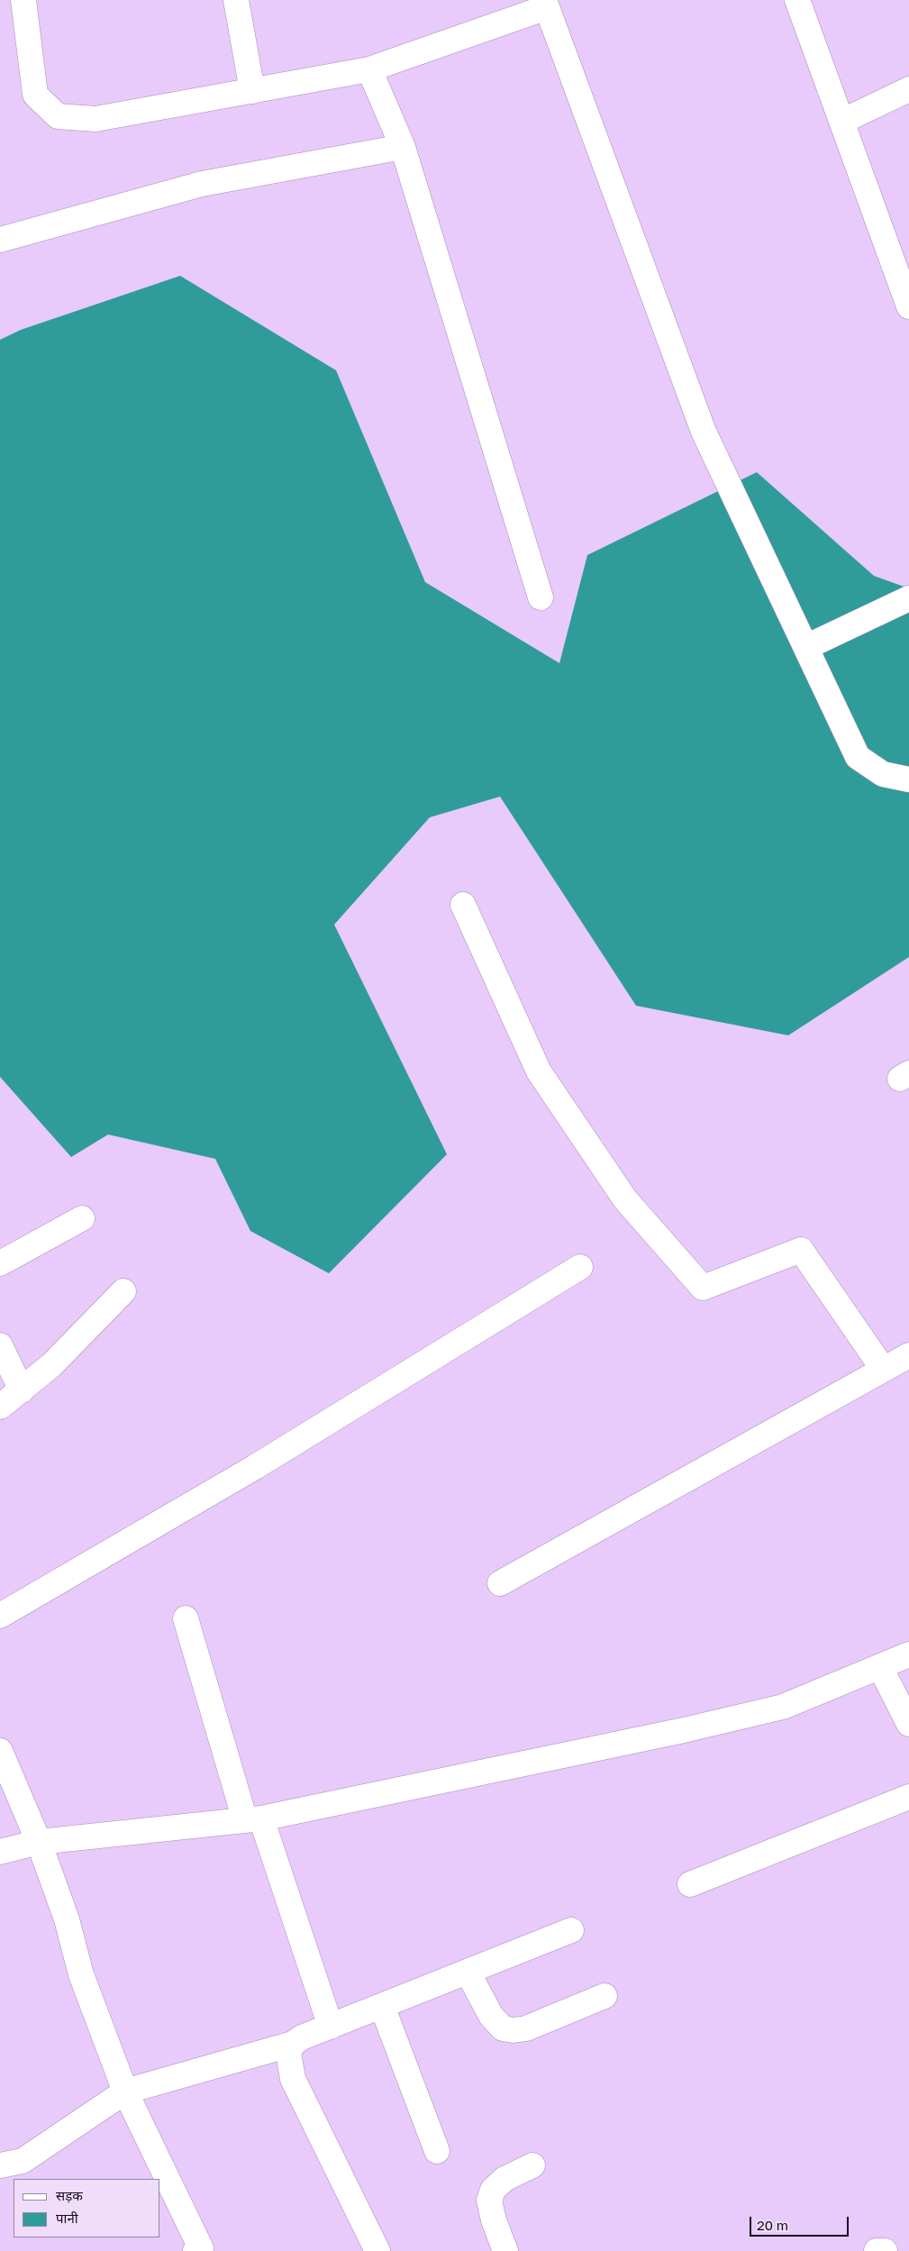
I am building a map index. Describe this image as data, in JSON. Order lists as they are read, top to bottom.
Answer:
{
  "legend": ["सड़क", "पानी"],
  "scale_bar": "20 m"
}
